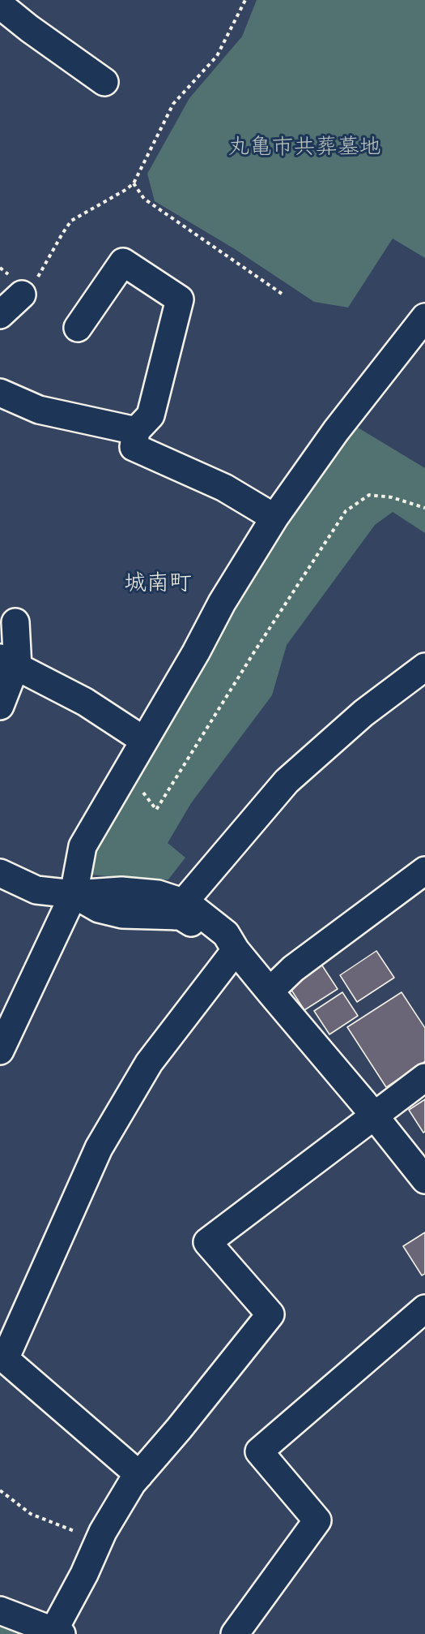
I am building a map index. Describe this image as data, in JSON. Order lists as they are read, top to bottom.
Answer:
{
  "districts": ["城南町"],
  "parks": ["丸亀市共葬墓地"]
}
